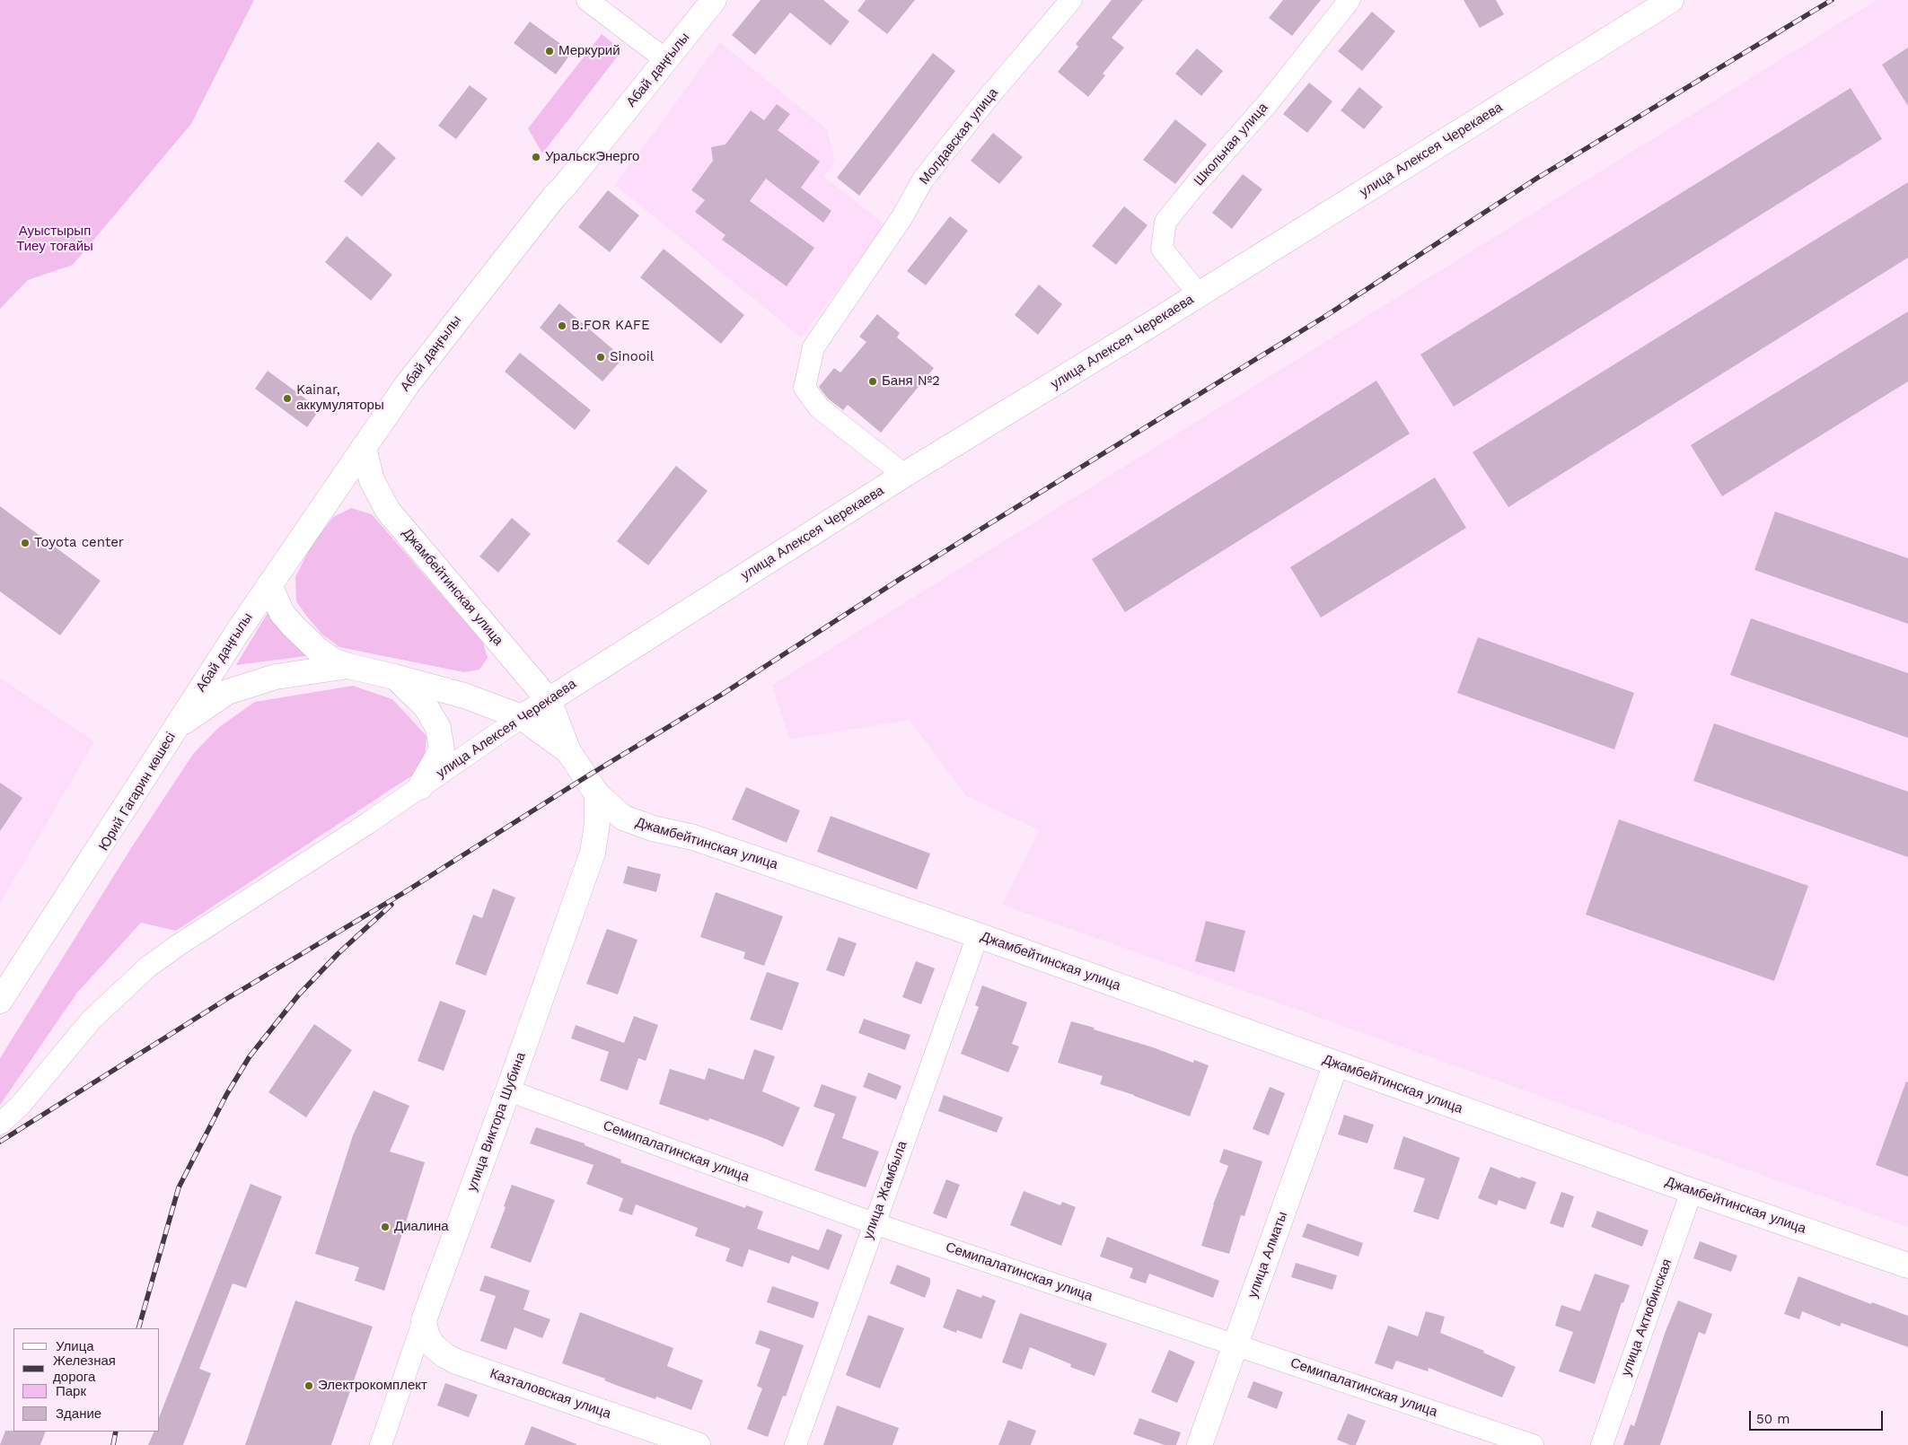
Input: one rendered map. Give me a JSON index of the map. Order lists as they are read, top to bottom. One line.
{"streets":{"street":["Абай даңғылы","Молдавская улица","Школьная улица","улица Алексея Черекаева","Джамбейтинская улица","Юрий Гагарин көшесі","улица Виктора Шубина","Семипалатинская улица","улица Жамбыла","улица Алматы","улица Актюбинская","Казталовская улица"]},"crossings":[["Абай даңғылы","Джамбейтинская улица"],["Абай даңғылы","Юрий Гагарин көшесі"],["Молдавская улица","улица Алексея Черекаева"],["Школьная улица","улица Алексея Черекаева"],["улица Алексея Черекаева","Джамбейтинская улица"],["Джамбейтинская улица","улица Виктора Шубина"],["Джамбейтинская улица","улица Жамбыла"],["Джамбейтинская улица","улица Алматы"],["Джамбейтинская улица","улица Актюбинская"],["улица Виктора Шубина","Семипалатинская улица"],["улица Виктора Шубина","Казталовская улица"],["Семипалатинская улица","улица Жамбыла"],["Семипалатинская улица","улица Алматы"]],"parks":["Ауыстырып Тиеу тоғайы"],"places":["Меркурий","УральскЭнерго","B.FOR KAFE","Sinooil","Баня №2","Kainar, аккумуляторы","Toyota center","Диалина","Электрокомплект"],"legend":["Улица","Железная дорога","Парк","Здание"],"scale_bar":"50 m"}
